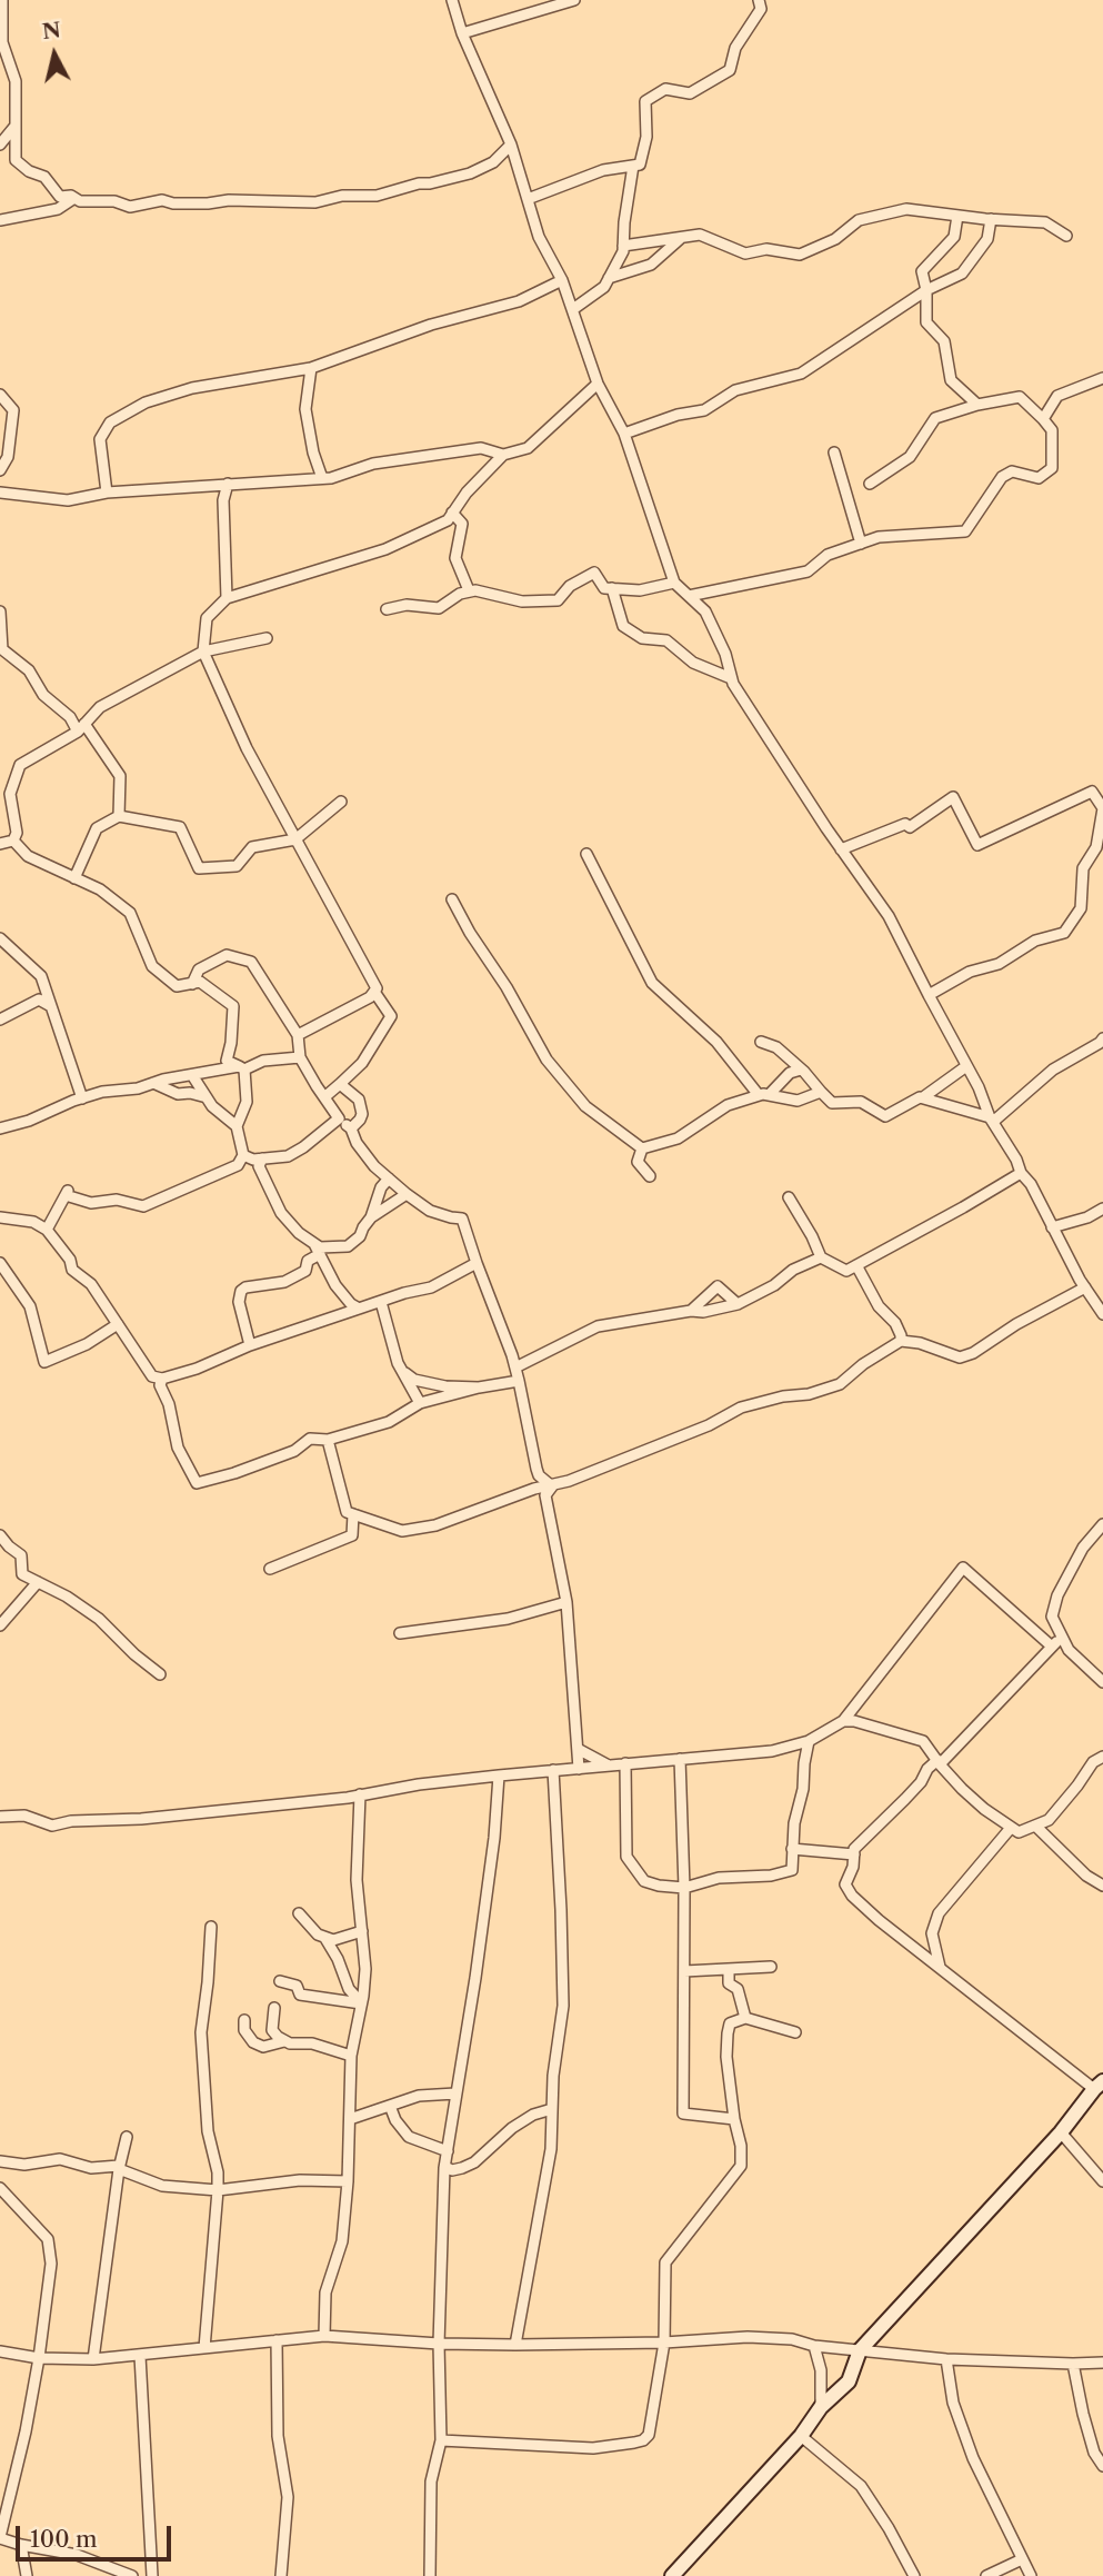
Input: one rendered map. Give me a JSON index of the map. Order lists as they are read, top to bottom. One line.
{"scale_bar":"100 m","north":"top"}
